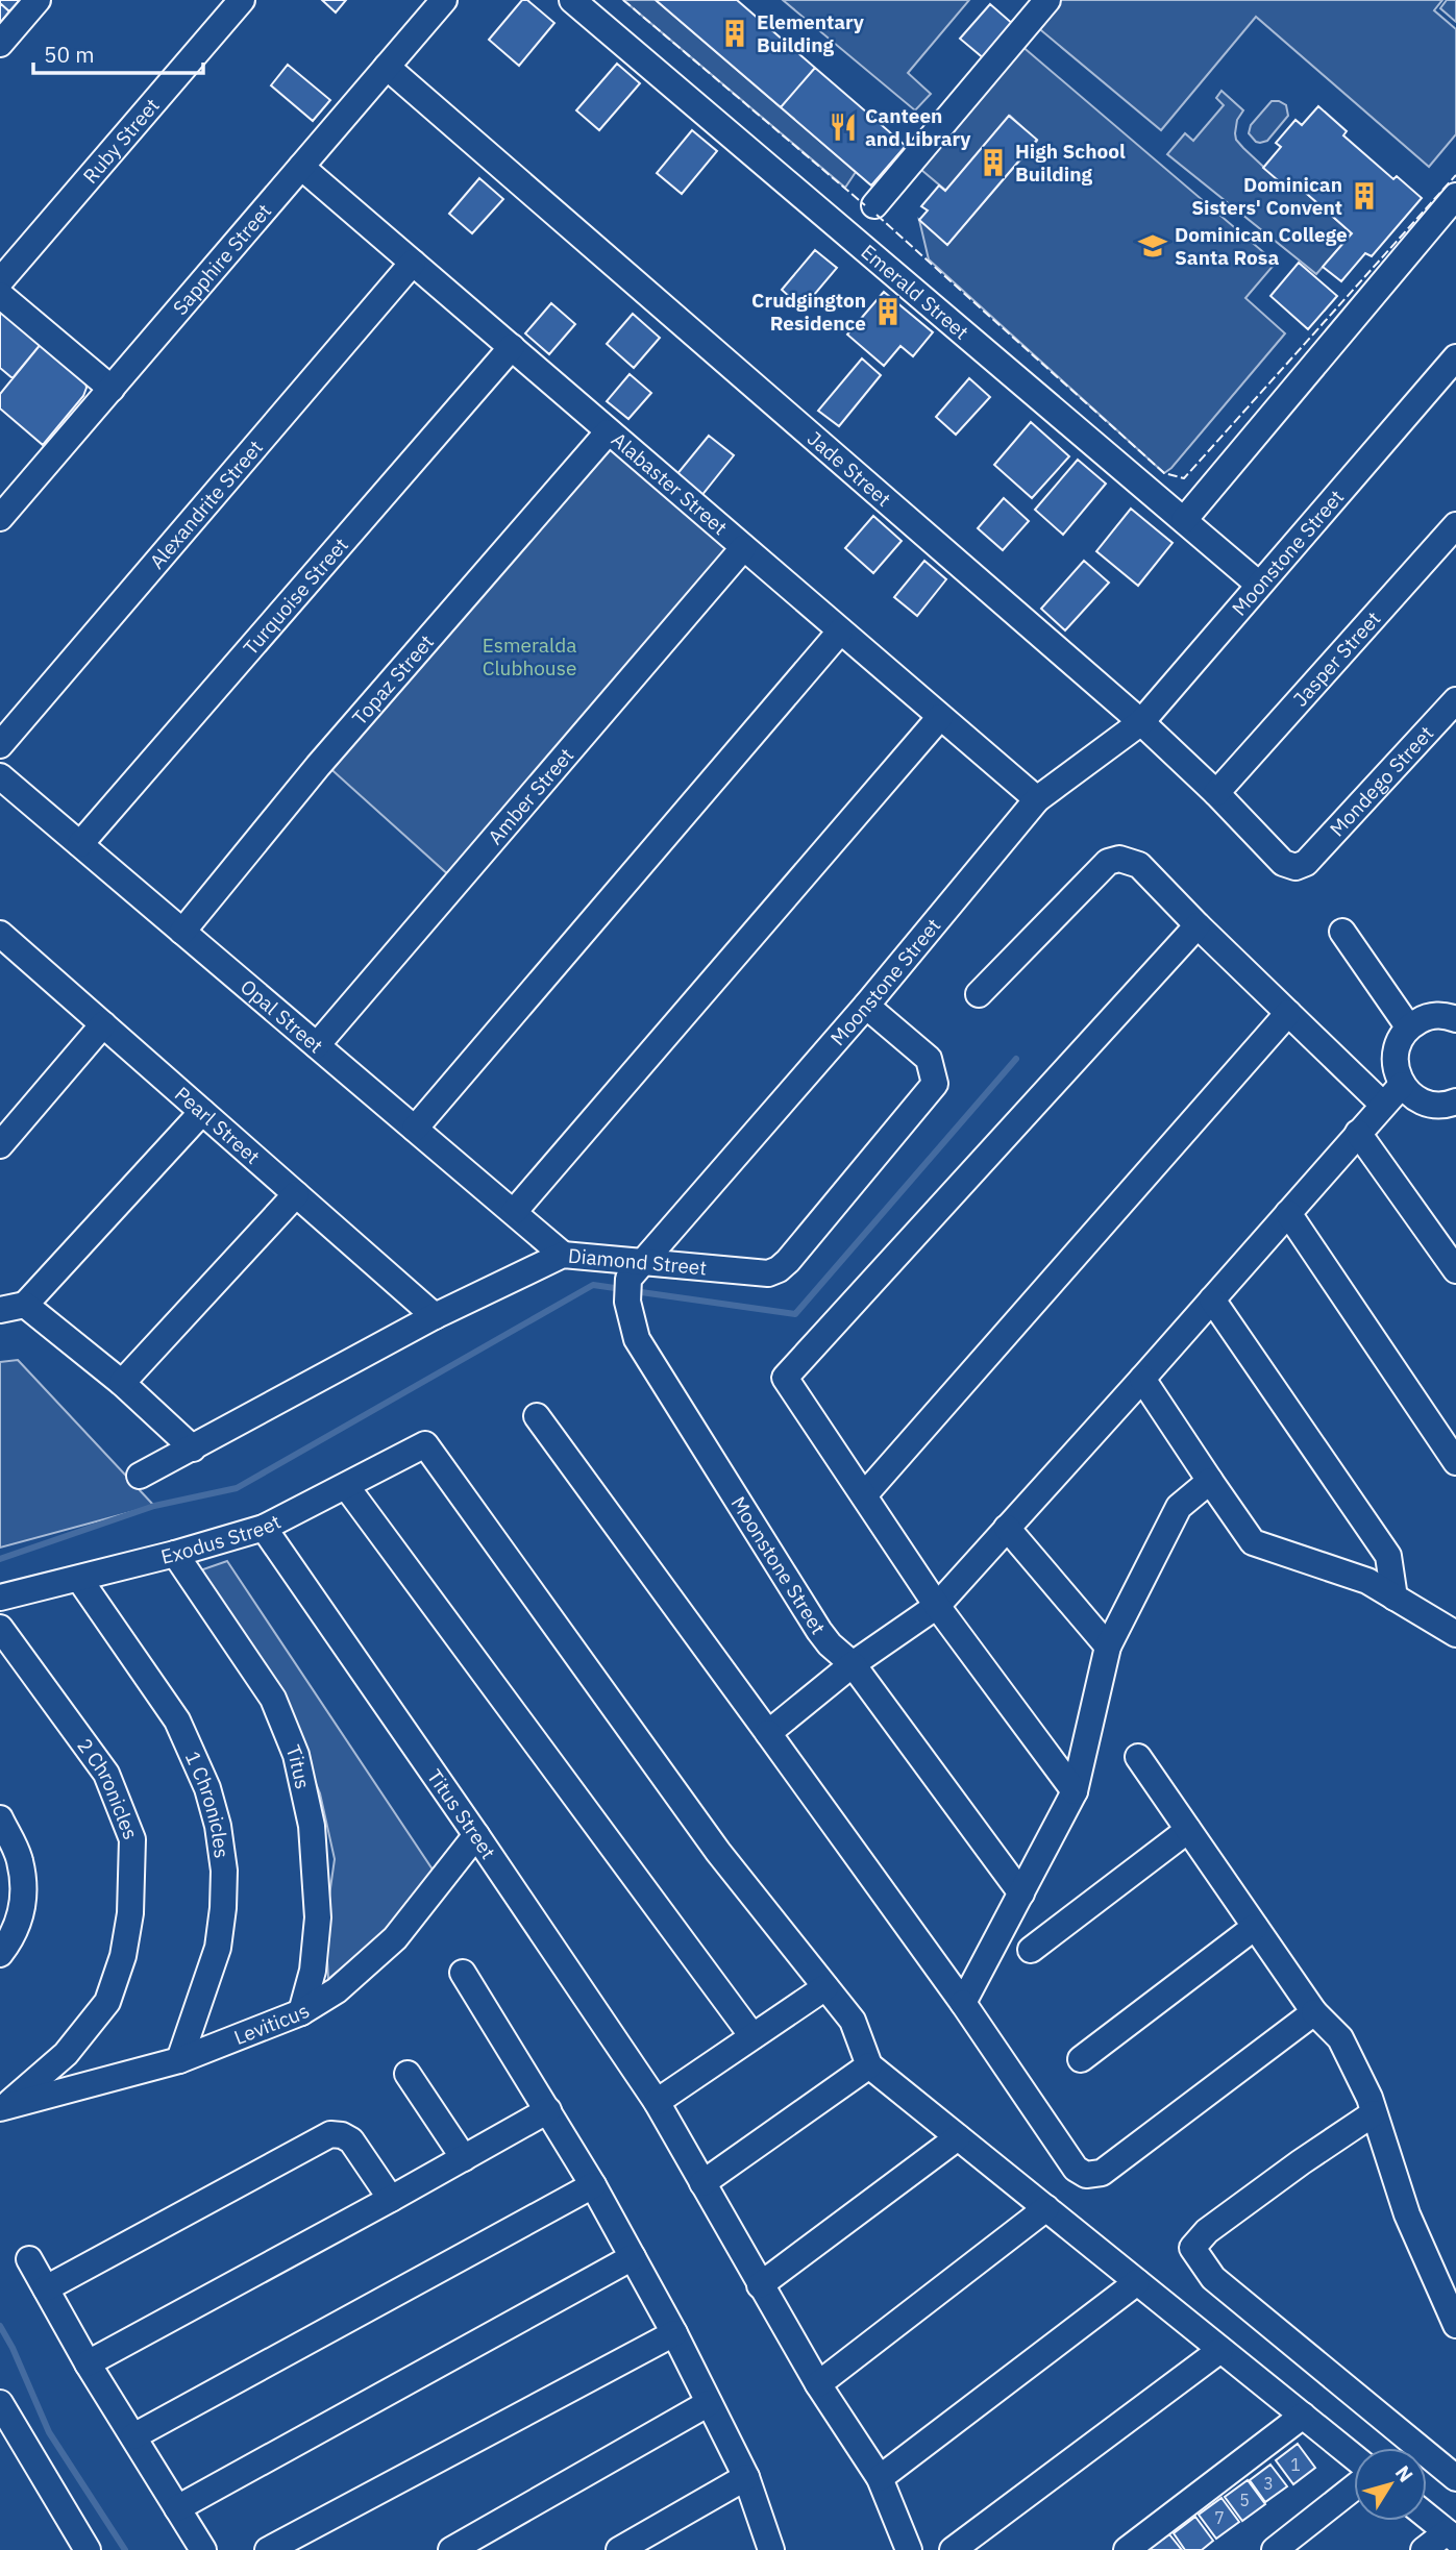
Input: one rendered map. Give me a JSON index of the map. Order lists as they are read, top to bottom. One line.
{"streets":{"street":["Ruby Street","Sapphire Street","Emerald Street","Jade Street","Alabaster Street","Alexandrite Street","Moonstone Street","Turquoise Street","Jasper Street","Topaz Street","Mondego Street","Amber Street","Opal Street","Pearl Street","Diamond Street","Exodus Street","Titus","2 Chronicles","1 Chronicles","Titus Street","Leviticus"]},"crossings":[["Sapphire Street","Jade Street"],["Sapphire Street","Alabaster Street"],["Emerald Street","Moonstone Street"],["Jade Street","Moonstone Street"],["Jade Street","Jasper Street"],["Jade Street","Mondego Street"],["Alabaster Street","Alexandrite Street"],["Alabaster Street","Moonstone Street"],["Alabaster Street","Turquoise Street"],["Alabaster Street","Topaz Street"],["Alabaster Street","Amber Street"],["Moonstone Street","Diamond Street"],["Turquoise Street","Opal Street"],["Topaz Street","Opal Street"],["Amber Street","Opal Street"],["Opal Street","Diamond Street"],["Pearl Street","Diamond Street"],["Exodus Street","Titus"],["Exodus Street","1 Chronicles"],["Exodus Street","Titus Street"],["Titus","Leviticus"],["2 Chronicles","Leviticus"],["1 Chronicles","Leviticus"],["Titus Street","Leviticus"]],"parks":["Esmeralda Clubhouse"],"places":{"building":["Elementary Building","High School Building","Dominican Sisters' Convent","Crudgington Residence"],"restaurant":["Canteen and Library"],"school or university":["Dominican College Santa Rosa"]},"house_numbers":["1","3","5","7"],"scale_bar":"50 m","north":"top right"}
